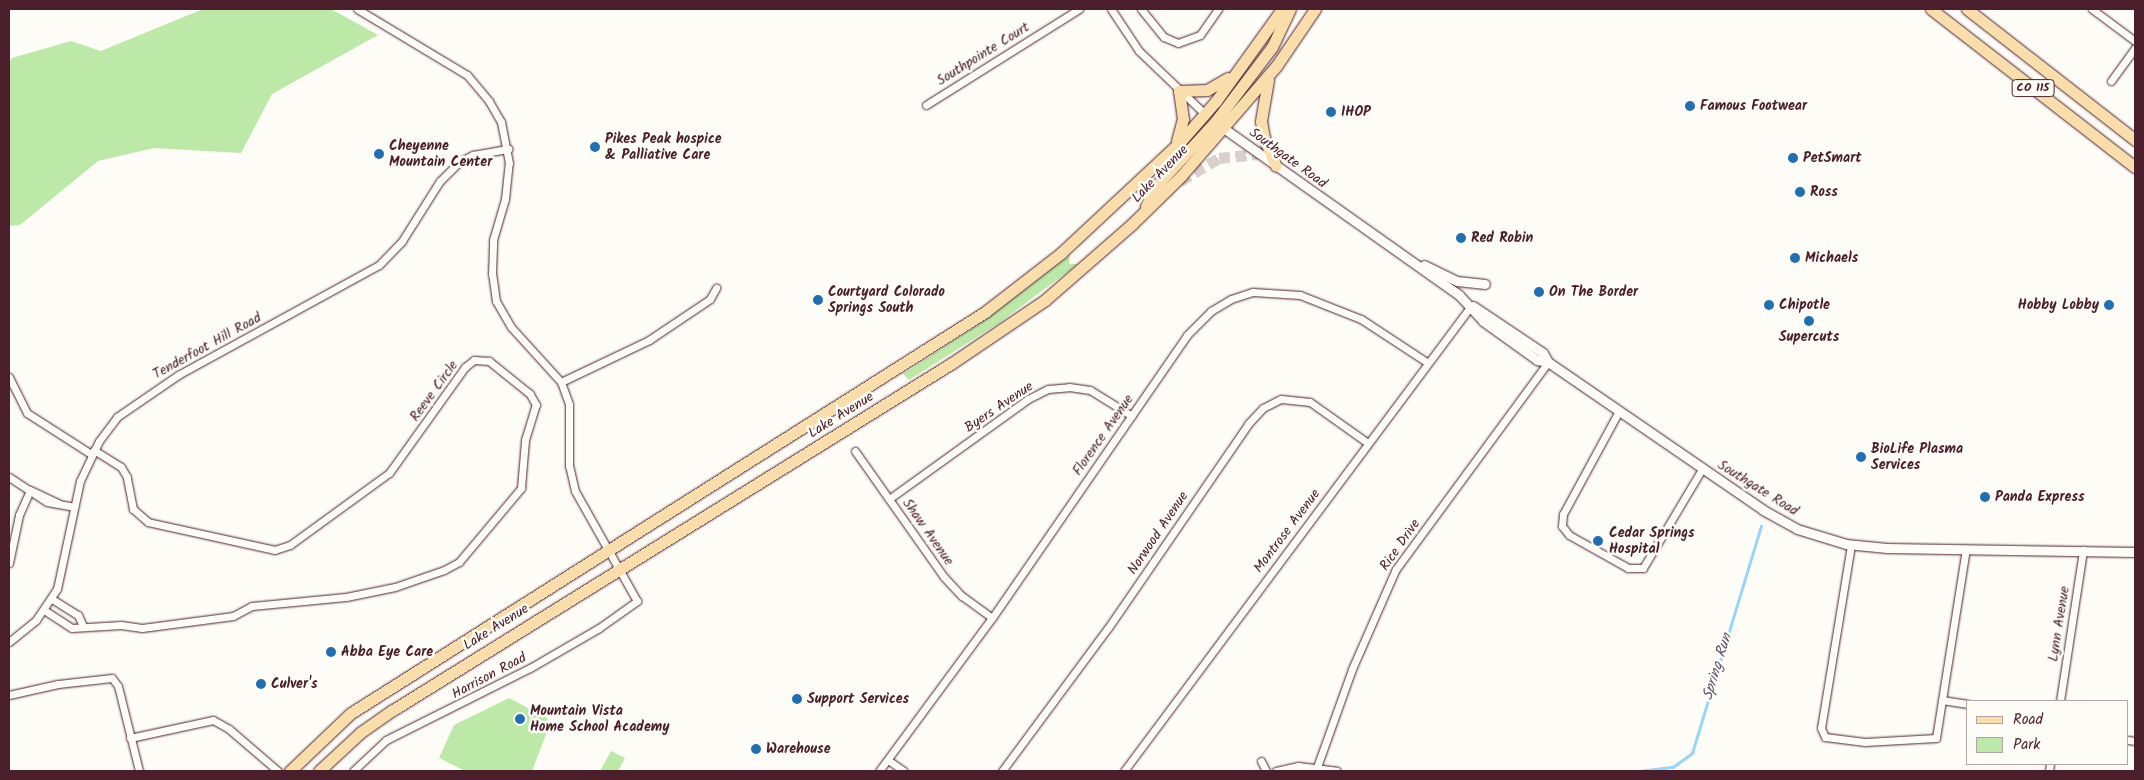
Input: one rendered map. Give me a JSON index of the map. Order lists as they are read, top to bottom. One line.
{"streets":{"main road":["CO 115","Lake Avenue"],"street":["Southpointe Court","Southgate Road","Tenderfoot Hill Road","Reeve Circle","Byers Avenue","Florence Avenue","Montrose Avenue","Shaw Avenue","Norwood Avenue","Rice Drive","Lynn Avenue","Harrison Road"]},"crossings":[["Southgate Road","Lake Avenue"],["Southgate Road","Montrose Avenue"],["Southgate Road","Rice Drive"],["Southgate Road","Lynn Avenue"],["Lake Avenue","Harrison Road"],["Tenderfoot Hill Road","Reeve Circle"],["Byers Avenue","Florence Avenue"],["Byers Avenue","Shaw Avenue"],["Florence Avenue","Montrose Avenue"],["Florence Avenue","Shaw Avenue"],["Montrose Avenue","Norwood Avenue"]],"water":["Spring Run"],"places":["Famous Footwear","IHOP","Pikes Peak hospice & Palliative Care","Cheyenne Mountain Center","PetSmart","Ross","Red Robin","Michaels","On The Border","Courtyard Colorado Springs South","Chipotle","Hobby Lobby","Supercuts","BioLife Plasma Services","Panda Express","Cedar Springs Hospital","Abba Eye Care","Culver's","Support Services","Mountain Vista Home School Academy","Warehouse"],"legend":["Road","Park"]}
